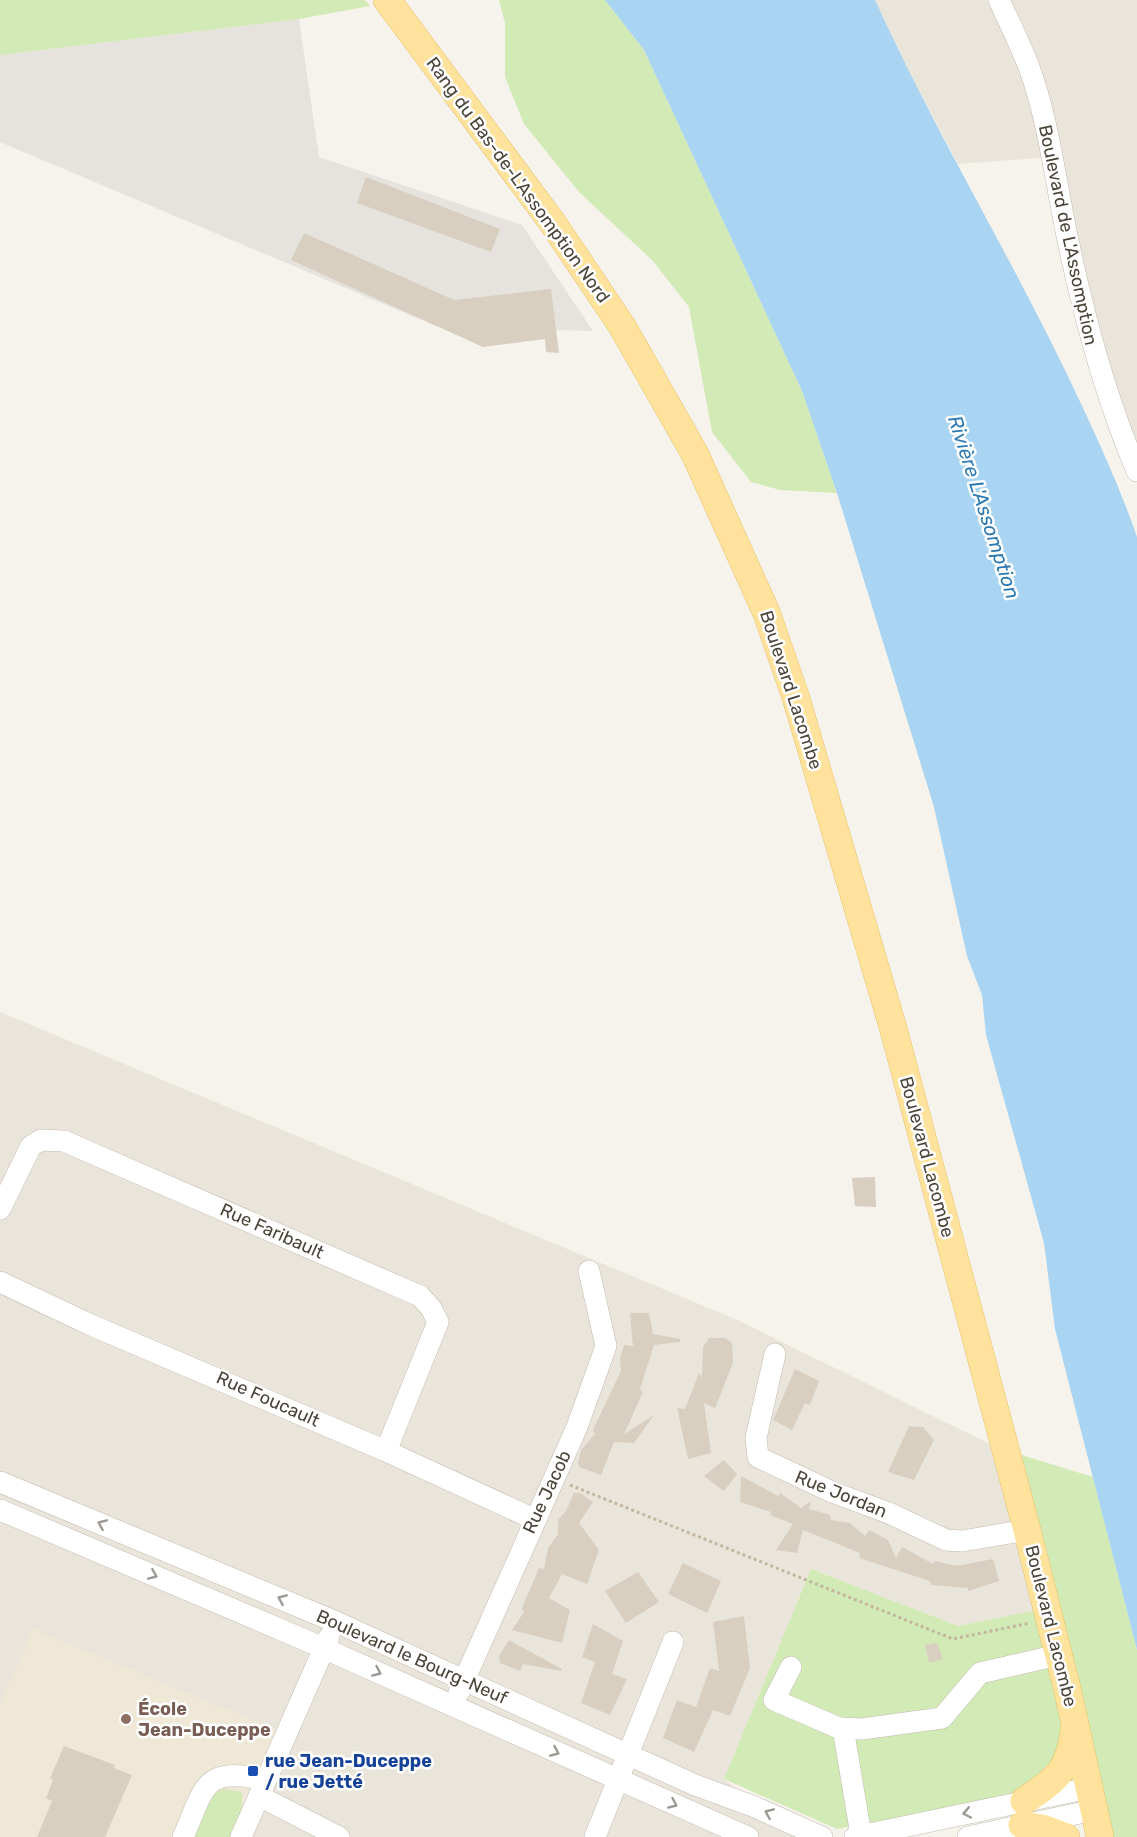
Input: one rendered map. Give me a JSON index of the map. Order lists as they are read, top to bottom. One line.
{"streets":{"main road":["Rang du Bas-de-L'Assomption Nord","Boulevard Lacombe"],"street":["Boulevard de L'Assomption","Rue Faribault","Rue Foucault","Rue Jacob","Rue Jordan","Boulevard le Bourg-Neuf"]},"crossings":[["Rang du Bas-de-L'Assomption Nord","Boulevard Lacombe"],["Boulevard Lacombe","Rue Jordan"],["Rue Faribault","Rue Foucault"],["Rue Foucault","Rue Jacob"],["Rue Jacob","Boulevard le Bourg-Neuf"]],"water":["Rivière L'Assomption"],"places":{"other":["École Jean-Duceppe"],"transit":["rue Jean-Duceppe / rue Jetté"]}}
